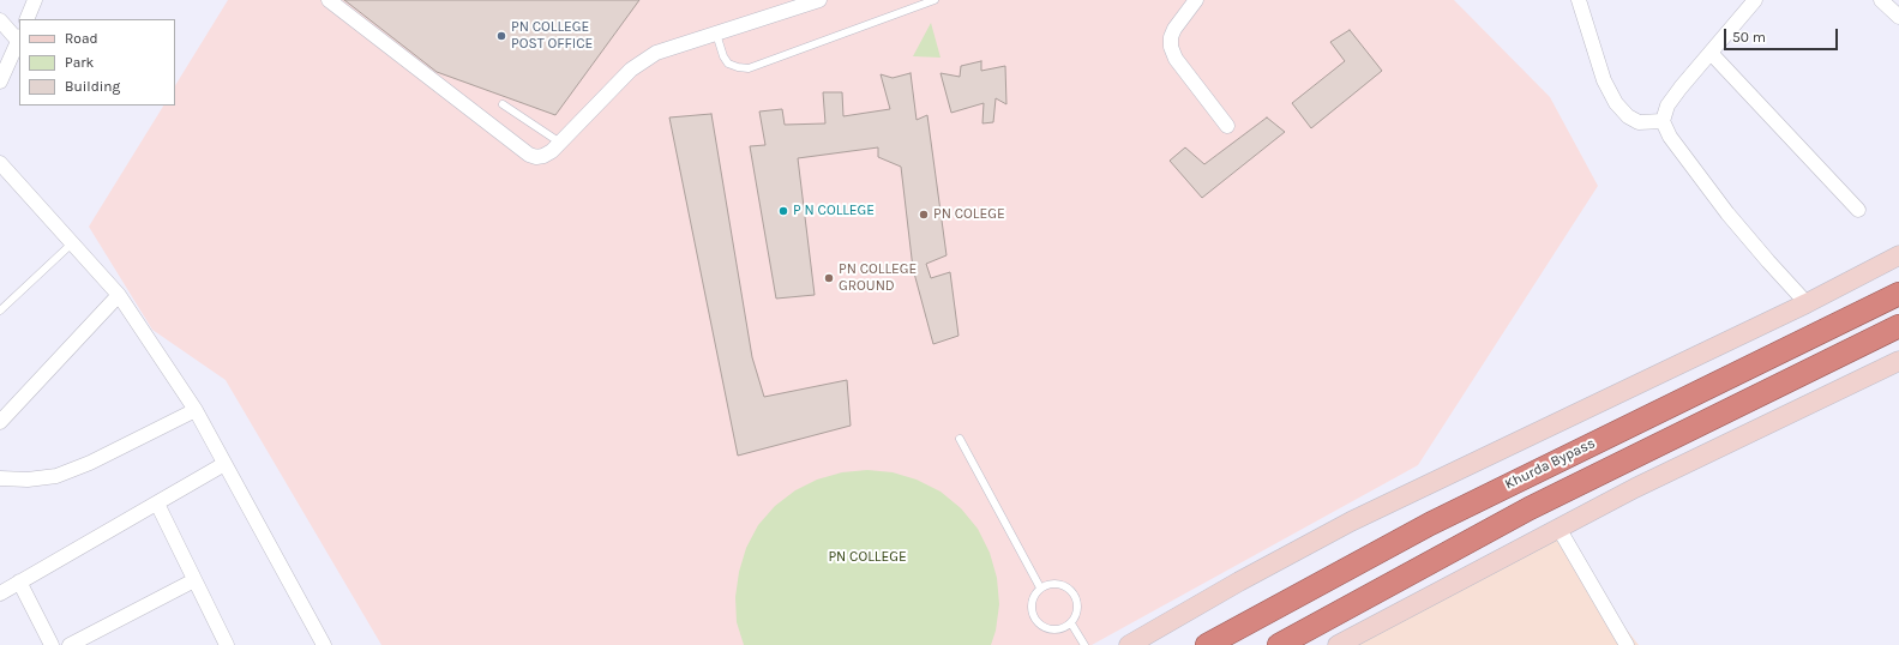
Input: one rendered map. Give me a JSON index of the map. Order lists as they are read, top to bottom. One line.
{"streets":{"highway":["Khurda Bypass"]},"parks":["PN COLLEGE"],"places":["PN COLLEGE POST OFFICE","P N COLLEGE","PN COLEGE","PN COLLEGE GROUND"],"legend":["Road","Park","Building"],"scale_bar":"50 m"}
